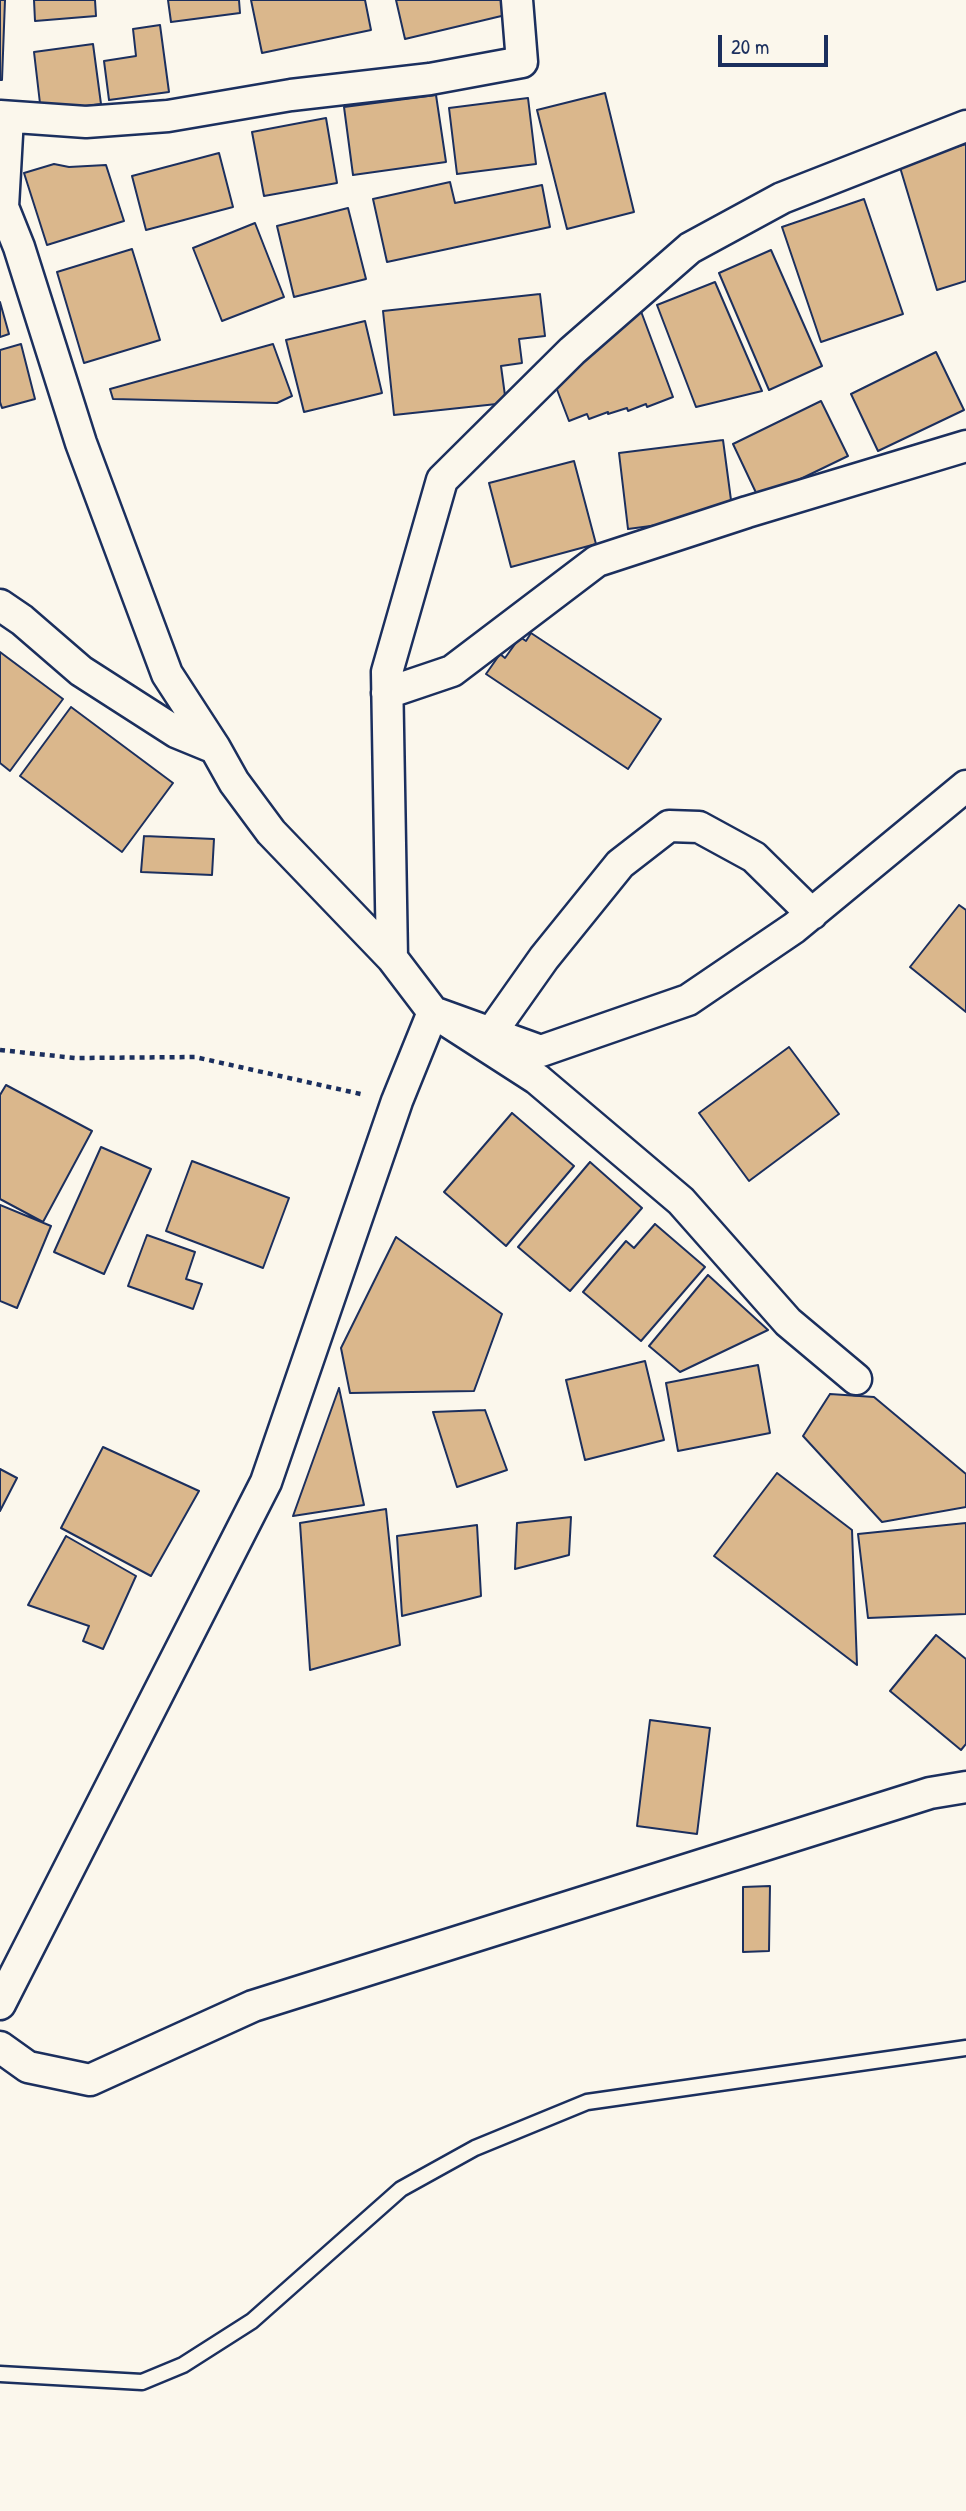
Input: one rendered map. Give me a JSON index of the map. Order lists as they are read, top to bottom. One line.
{"scale_bar":"20 m"}
